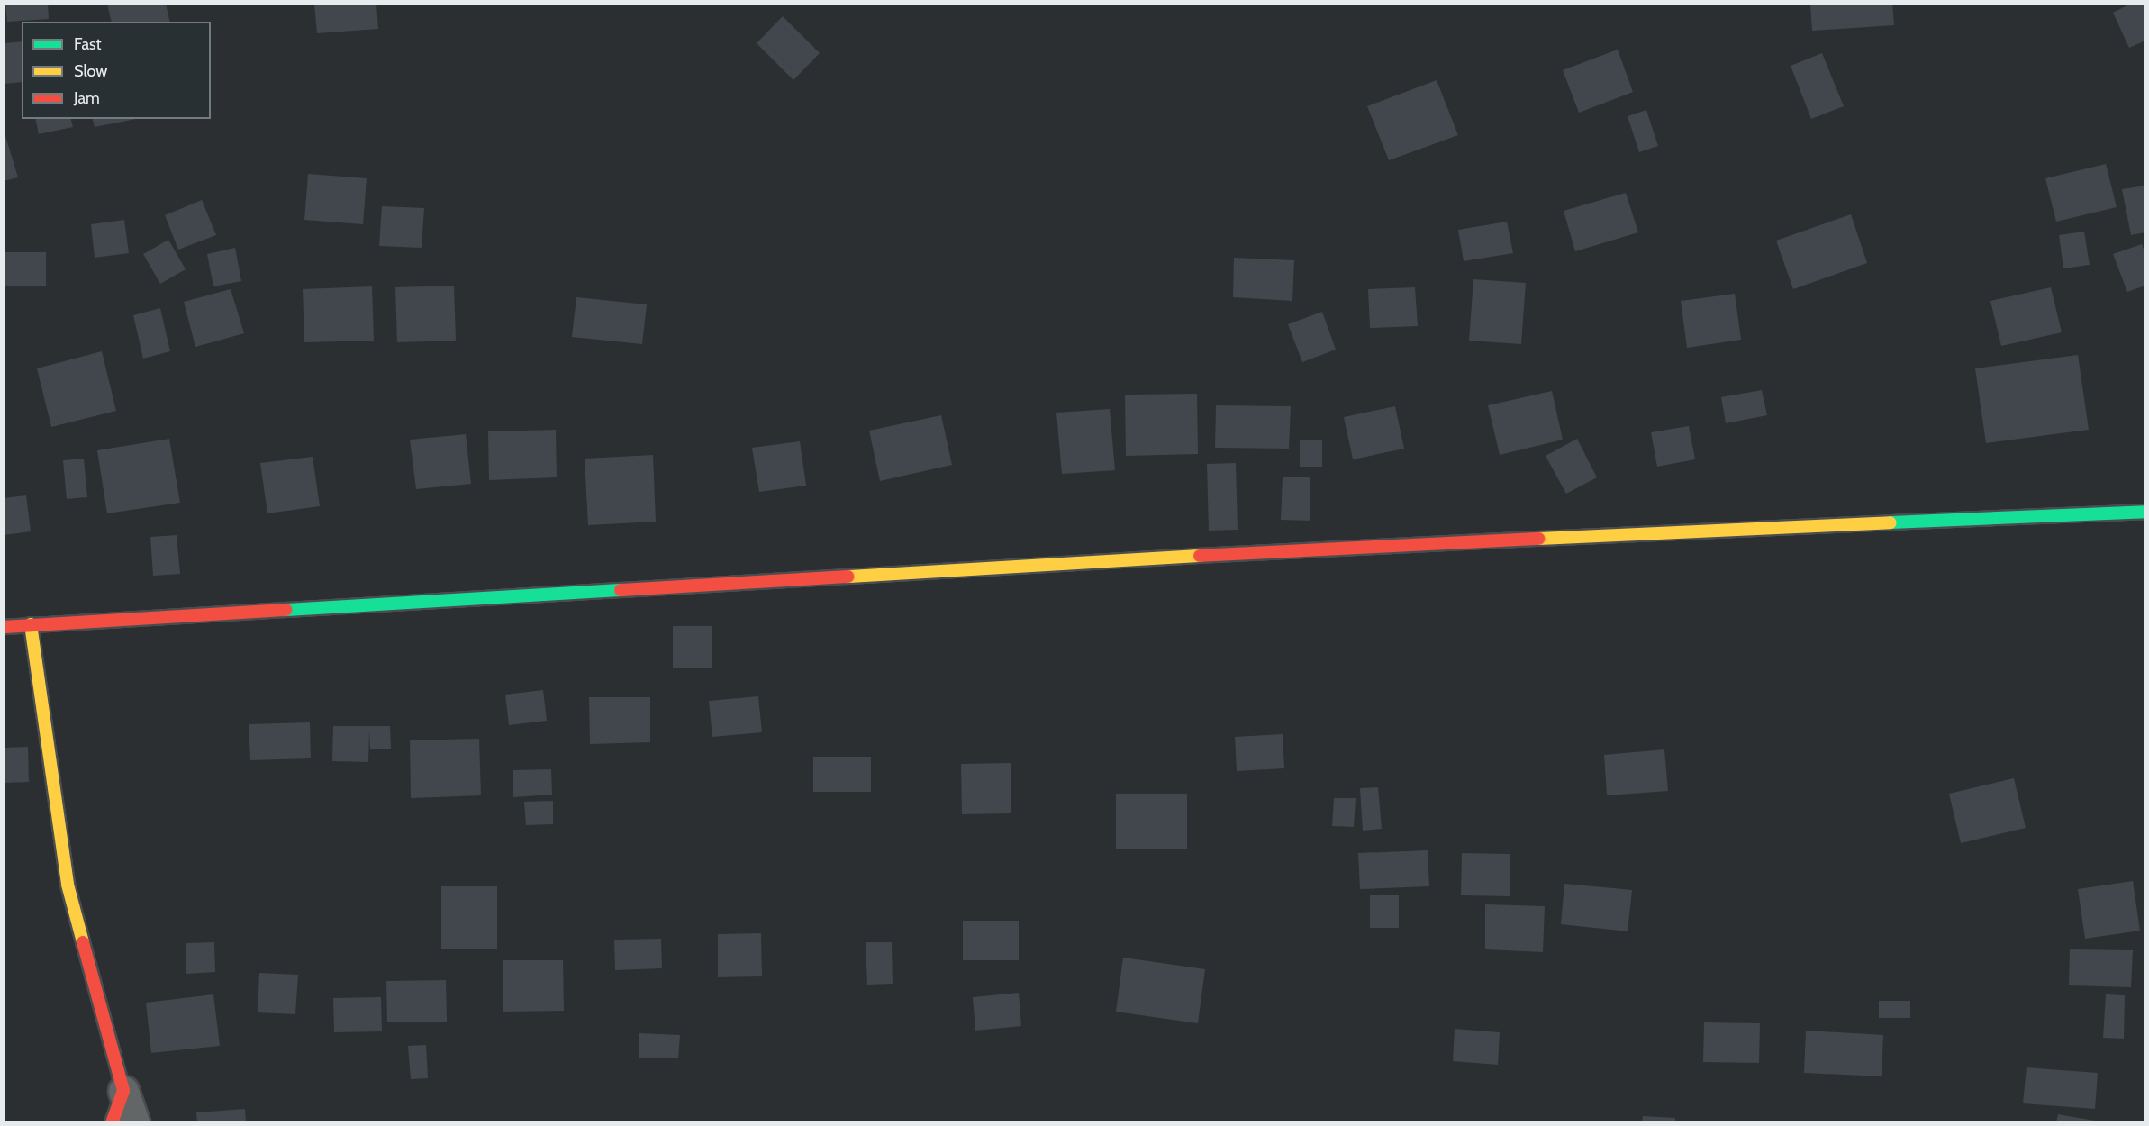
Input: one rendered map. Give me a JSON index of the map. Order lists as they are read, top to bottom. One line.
{"legend":["Fast","Slow","Jam"]}
